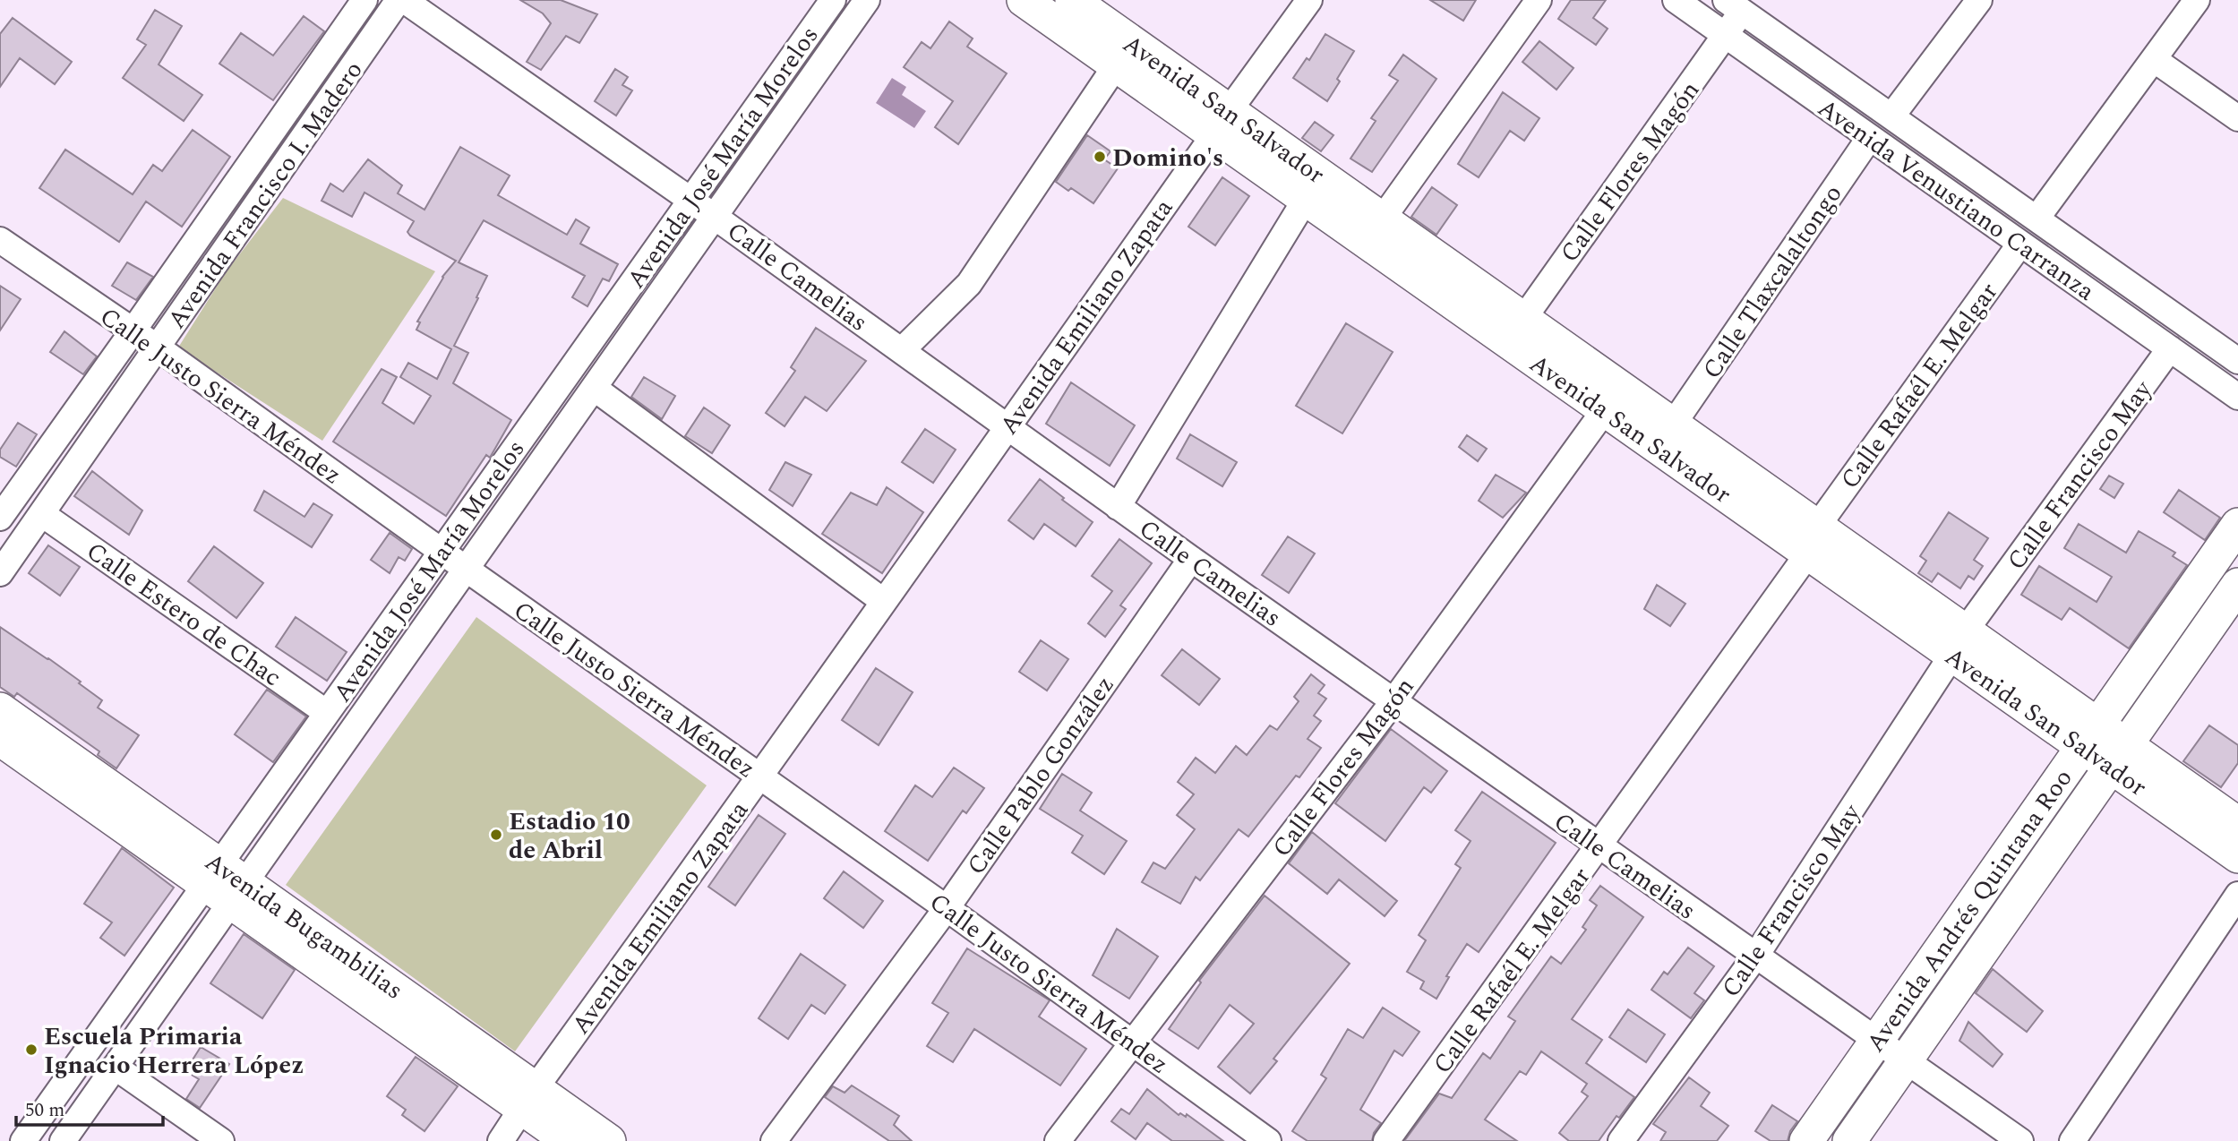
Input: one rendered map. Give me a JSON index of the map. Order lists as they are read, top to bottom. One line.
{"streets":{"main road":["Avenida San Salvador","Avenida Andrés Quintana Roo","Avenida Bugambilias"],"street":["Avenida José María Morelos","Calle Flores Magón","Avenida Francisco I. Madero","Avenida Venustiano Carranza","Calle Camelias","Calle Tlaxcalaltongo","Avenida Emiliano Zapata","Calle Rafaél E. Melgar","Calle Justo Sierra Méndez","Calle Francisco May","Calle Estero de Chac","Calle Pablo González"]},"crossings":[["Avenida San Salvador","Calle Flores Magón"],["Avenida San Salvador","Calle Tlaxcalaltongo"],["Avenida San Salvador","Avenida Emiliano Zapata"],["Avenida San Salvador","Calle Rafaél E. Melgar"],["Avenida San Salvador","Calle Francisco May"],["Avenida San Salvador","Avenida Andrés Quintana Roo"],["Avenida José María Morelos","Calle Camelias"],["Avenida José María Morelos","Calle Justo Sierra Méndez"],["Avenida José María Morelos","Calle Estero de Chac"],["Avenida José María Morelos","Avenida Bugambilias"],["Calle Flores Magón","Avenida Venustiano Carranza"],["Calle Flores Magón","Calle Camelias"],["Calle Flores Magón","Calle Justo Sierra Méndez"],["Avenida Francisco I. Madero","Calle Camelias"],["Avenida Francisco I. Madero","Calle Justo Sierra Méndez"],["Avenida Francisco I. Madero","Calle Estero de Chac"],["Avenida Venustiano Carranza","Calle Tlaxcalaltongo"],["Avenida Venustiano Carranza","Calle Rafaél E. Melgar"],["Avenida Venustiano Carranza","Calle Francisco May"],["Calle Camelias","Avenida Emiliano Zapata"],["Calle Camelias","Calle Rafaél E. Melgar"],["Calle Camelias","Calle Francisco May"],["Calle Camelias","Calle Pablo González"],["Calle Camelias","Avenida Andrés Quintana Roo"],["Avenida Emiliano Zapata","Calle Justo Sierra Méndez"],["Avenida Emiliano Zapata","Avenida Bugambilias"],["Calle Justo Sierra Méndez","Calle Pablo González"]],"places":["Domino's","Estadio 10 de Abril","Escuela Primaria Ignacio Herrera López"],"scale_bar":"50 m"}
